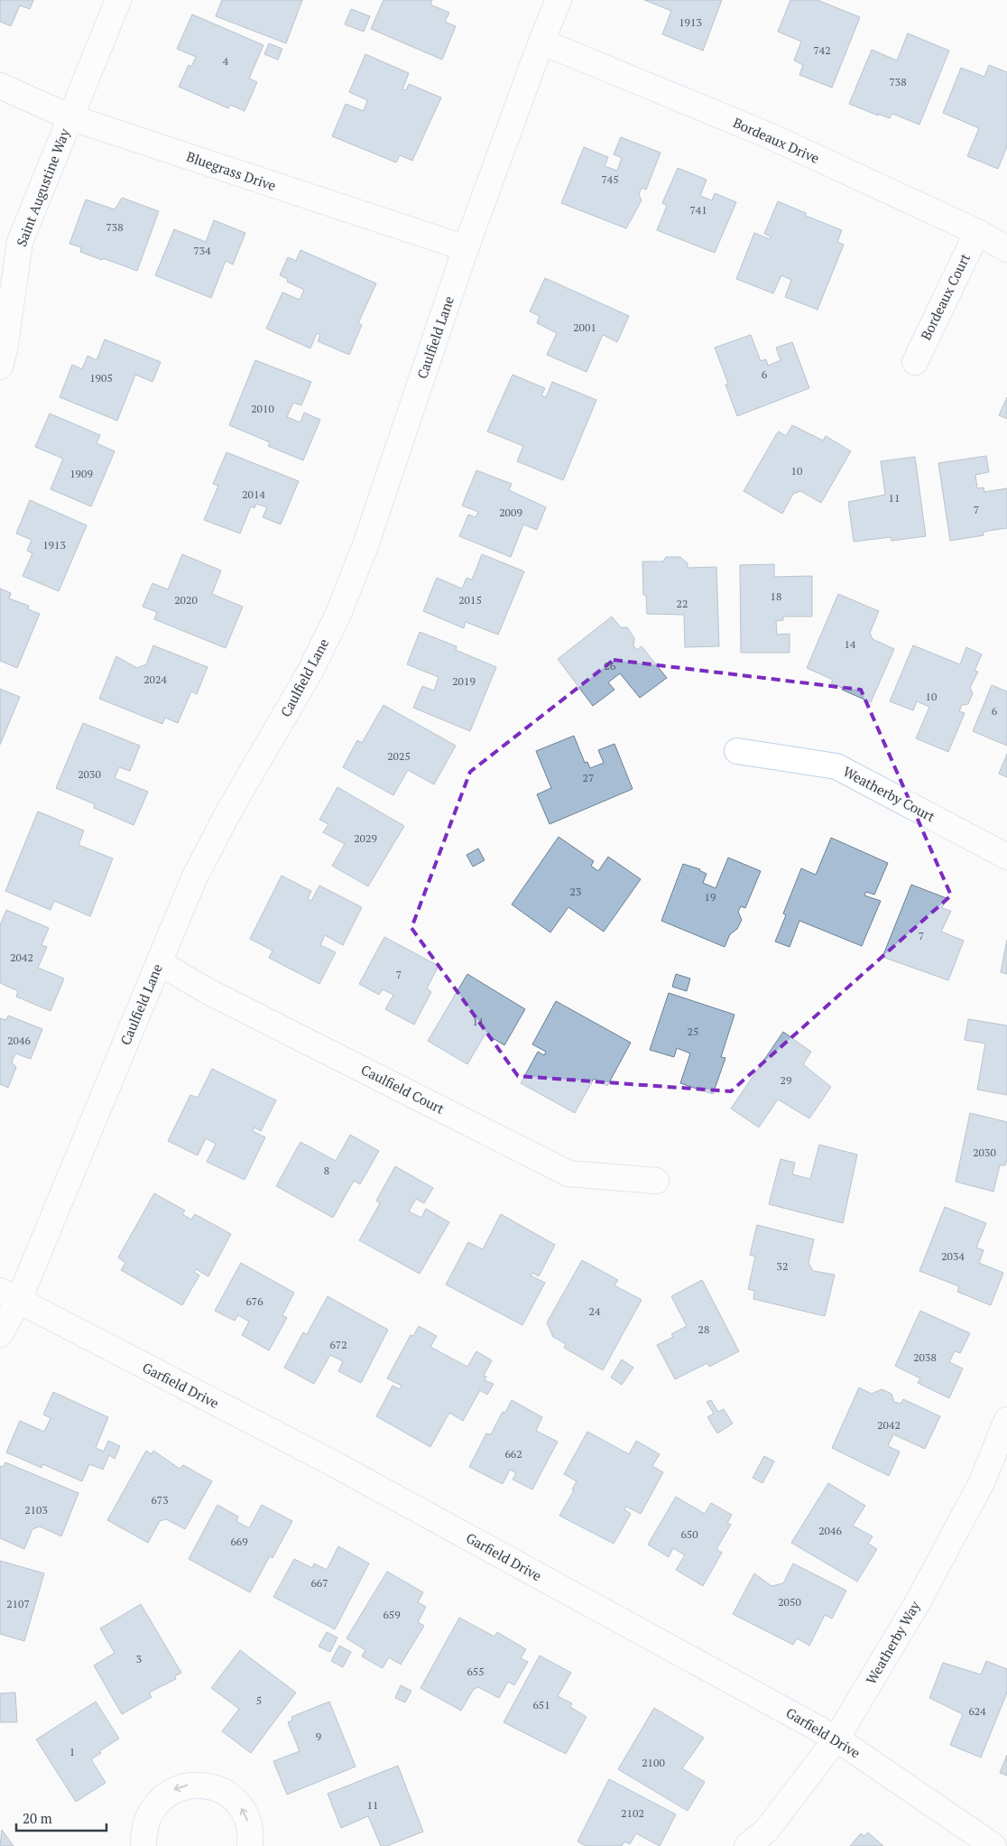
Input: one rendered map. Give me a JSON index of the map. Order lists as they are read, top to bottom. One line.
{"streets":{"street":["Bordeaux Drive","Bluegrass Drive","Saint Augustine Way","Bordeaux Court","Caulfield Lane","Weatherby Court","Caulfield Court","Garfield Drive","Weatherby Way"]},"crossings":[["Bordeaux Drive","Bordeaux Court"],["Bordeaux Drive","Caulfield Lane"],["Bluegrass Drive","Saint Augustine Way"],["Bluegrass Drive","Caulfield Lane"],["Caulfield Lane","Caulfield Court"],["Caulfield Lane","Garfield Drive"],["Garfield Drive","Weatherby Way"]],"house_numbers":["1913","742","4","738","745","741","738","734","2001","6","1905","2010","10","1909","2014","11","7","2009","1913","18","2020","2015","22","14","26","2024","2019","10","6","2025","2030","27","2029","23","19","7","2042","7","11","25","2046","29","2030","8","2034","32","676","24","28","672","2038","2042","662","673","2103","2046","650","669","667","2050","2107","659","3","655","5","651","624","9","1","2100","11","2102"],"scale_bar":"20 m"}
